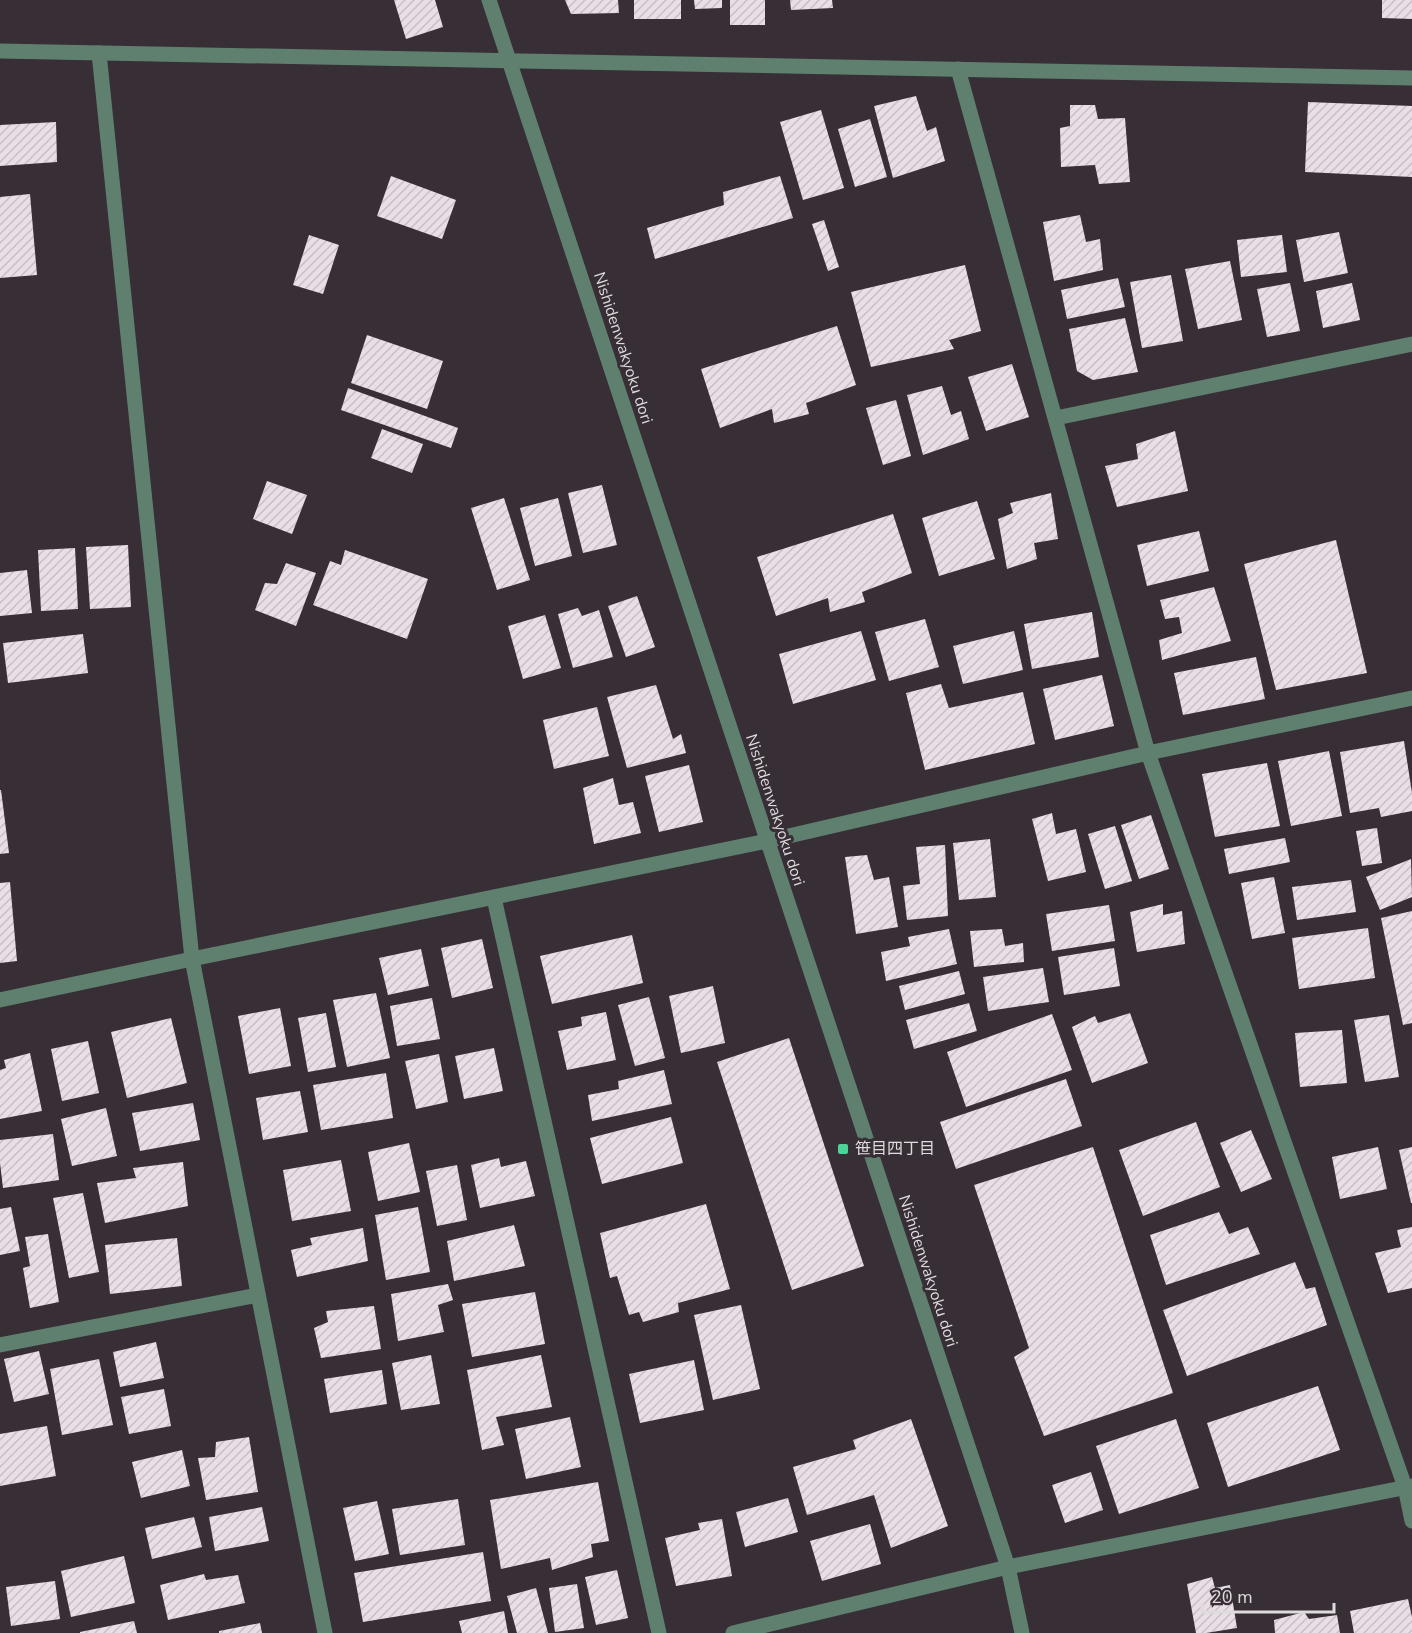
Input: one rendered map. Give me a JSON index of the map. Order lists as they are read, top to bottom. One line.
{"streets":{"street":["Nishidenwakyoku dori"]},"places":{"transit":["笹目四丁目"]},"scale_bar":"20 m"}
